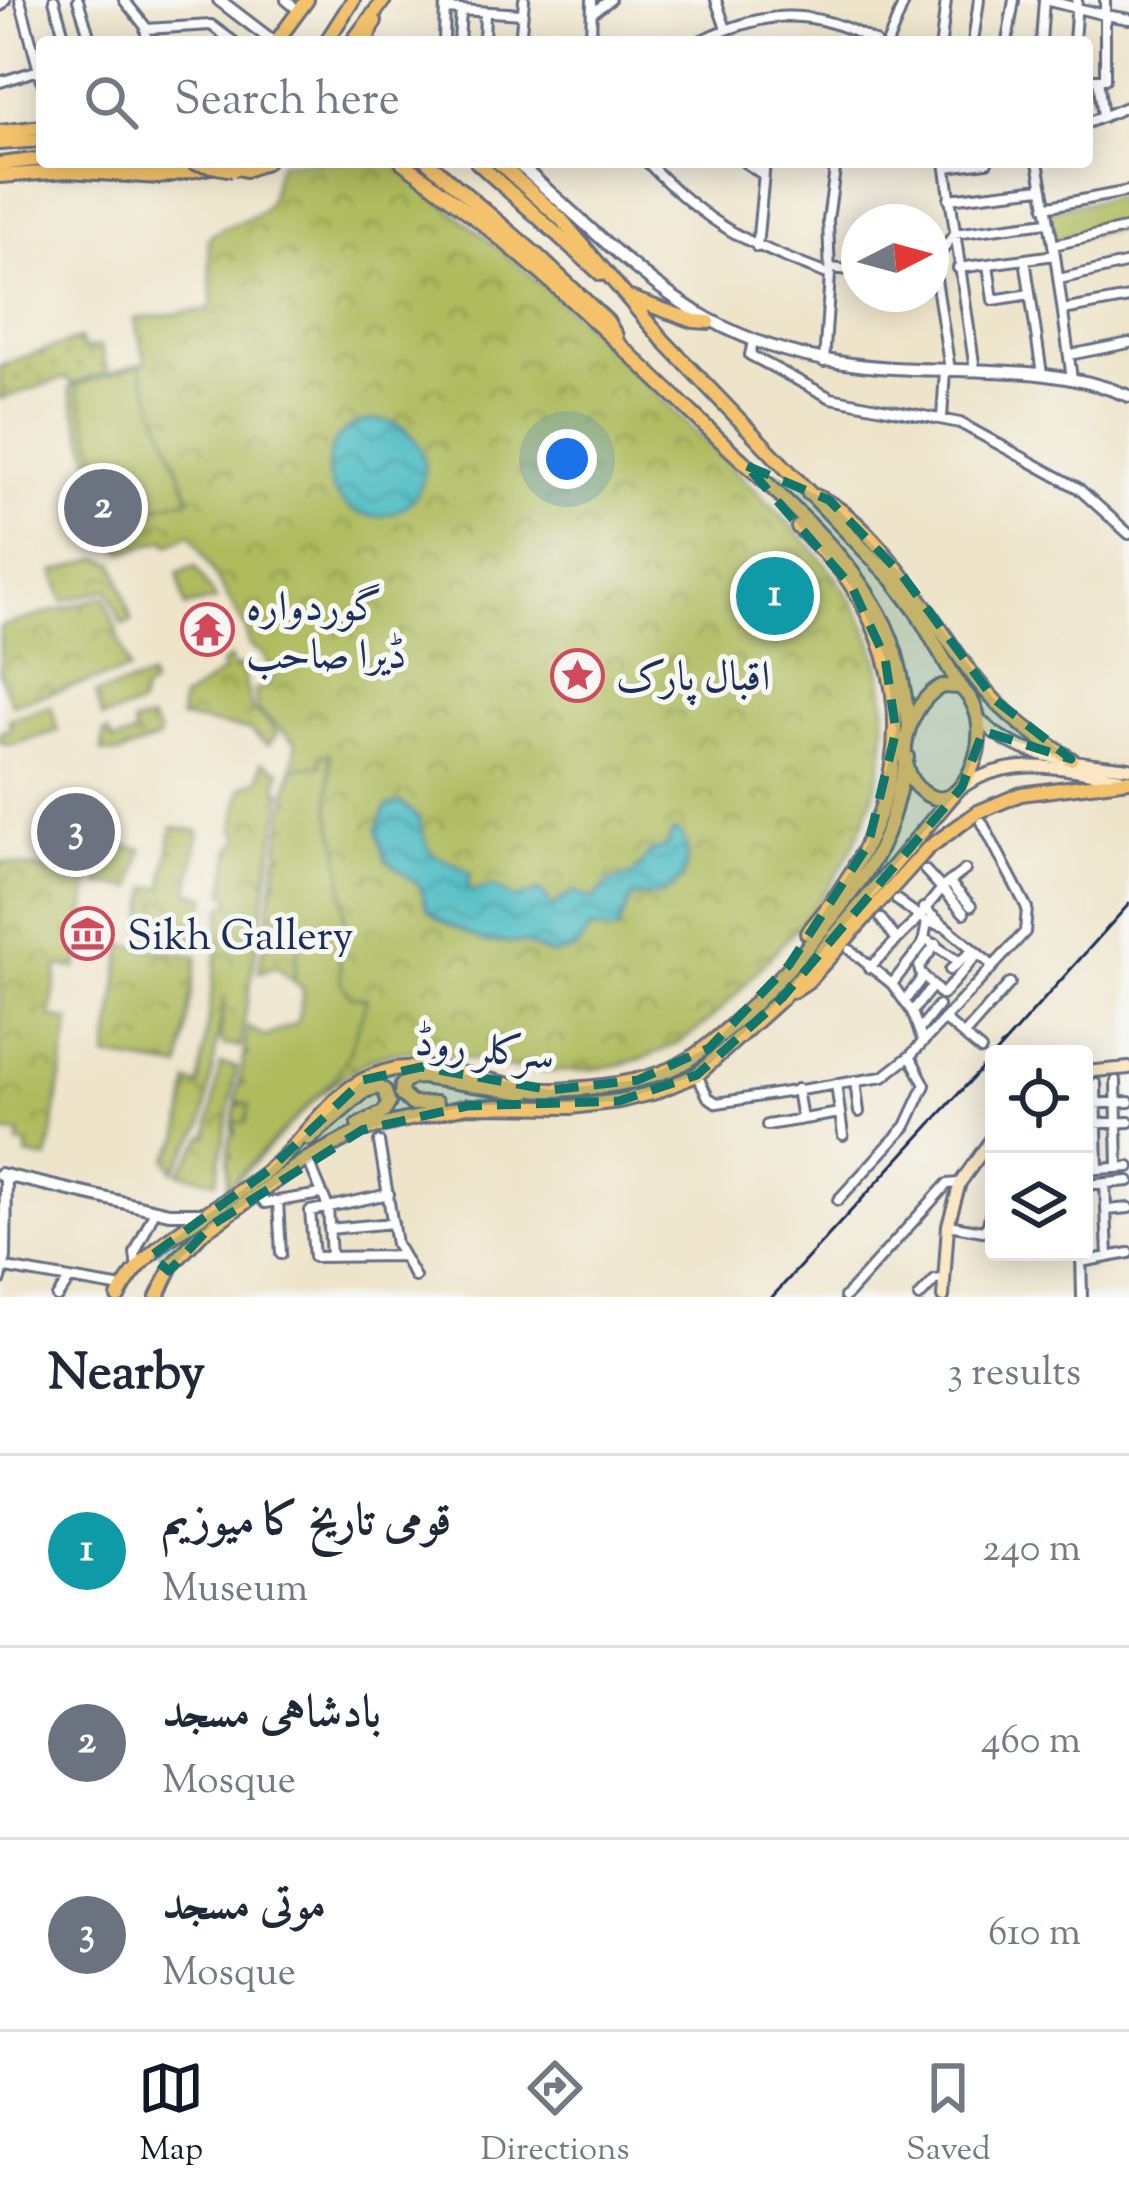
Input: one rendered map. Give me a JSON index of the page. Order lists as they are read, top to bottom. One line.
{"streets":{"main road":["سرکلر روڈ"]},"places":{"temple":["گوردوارہ ڈیرا صاحب"],"place":["اقبال پارک"],"museum":["Sikh Gallery"]},"north":"right","page":{"search":"Search here","pins":["2","1","3"],"heading":["Nearby","3 results"],"list":[{"mark":"1","name":"قومی تاریخ کا میوزیم","note":"Museum","value":"240 m"},{"mark":"2","name":"بادشاہی مسجد","note":"Mosque","value":"460 m"},{"mark":"3","name":"موتی مسجد","note":"Mosque","value":"610 m"}],"nav":["Map","Directions","Saved"]}}
